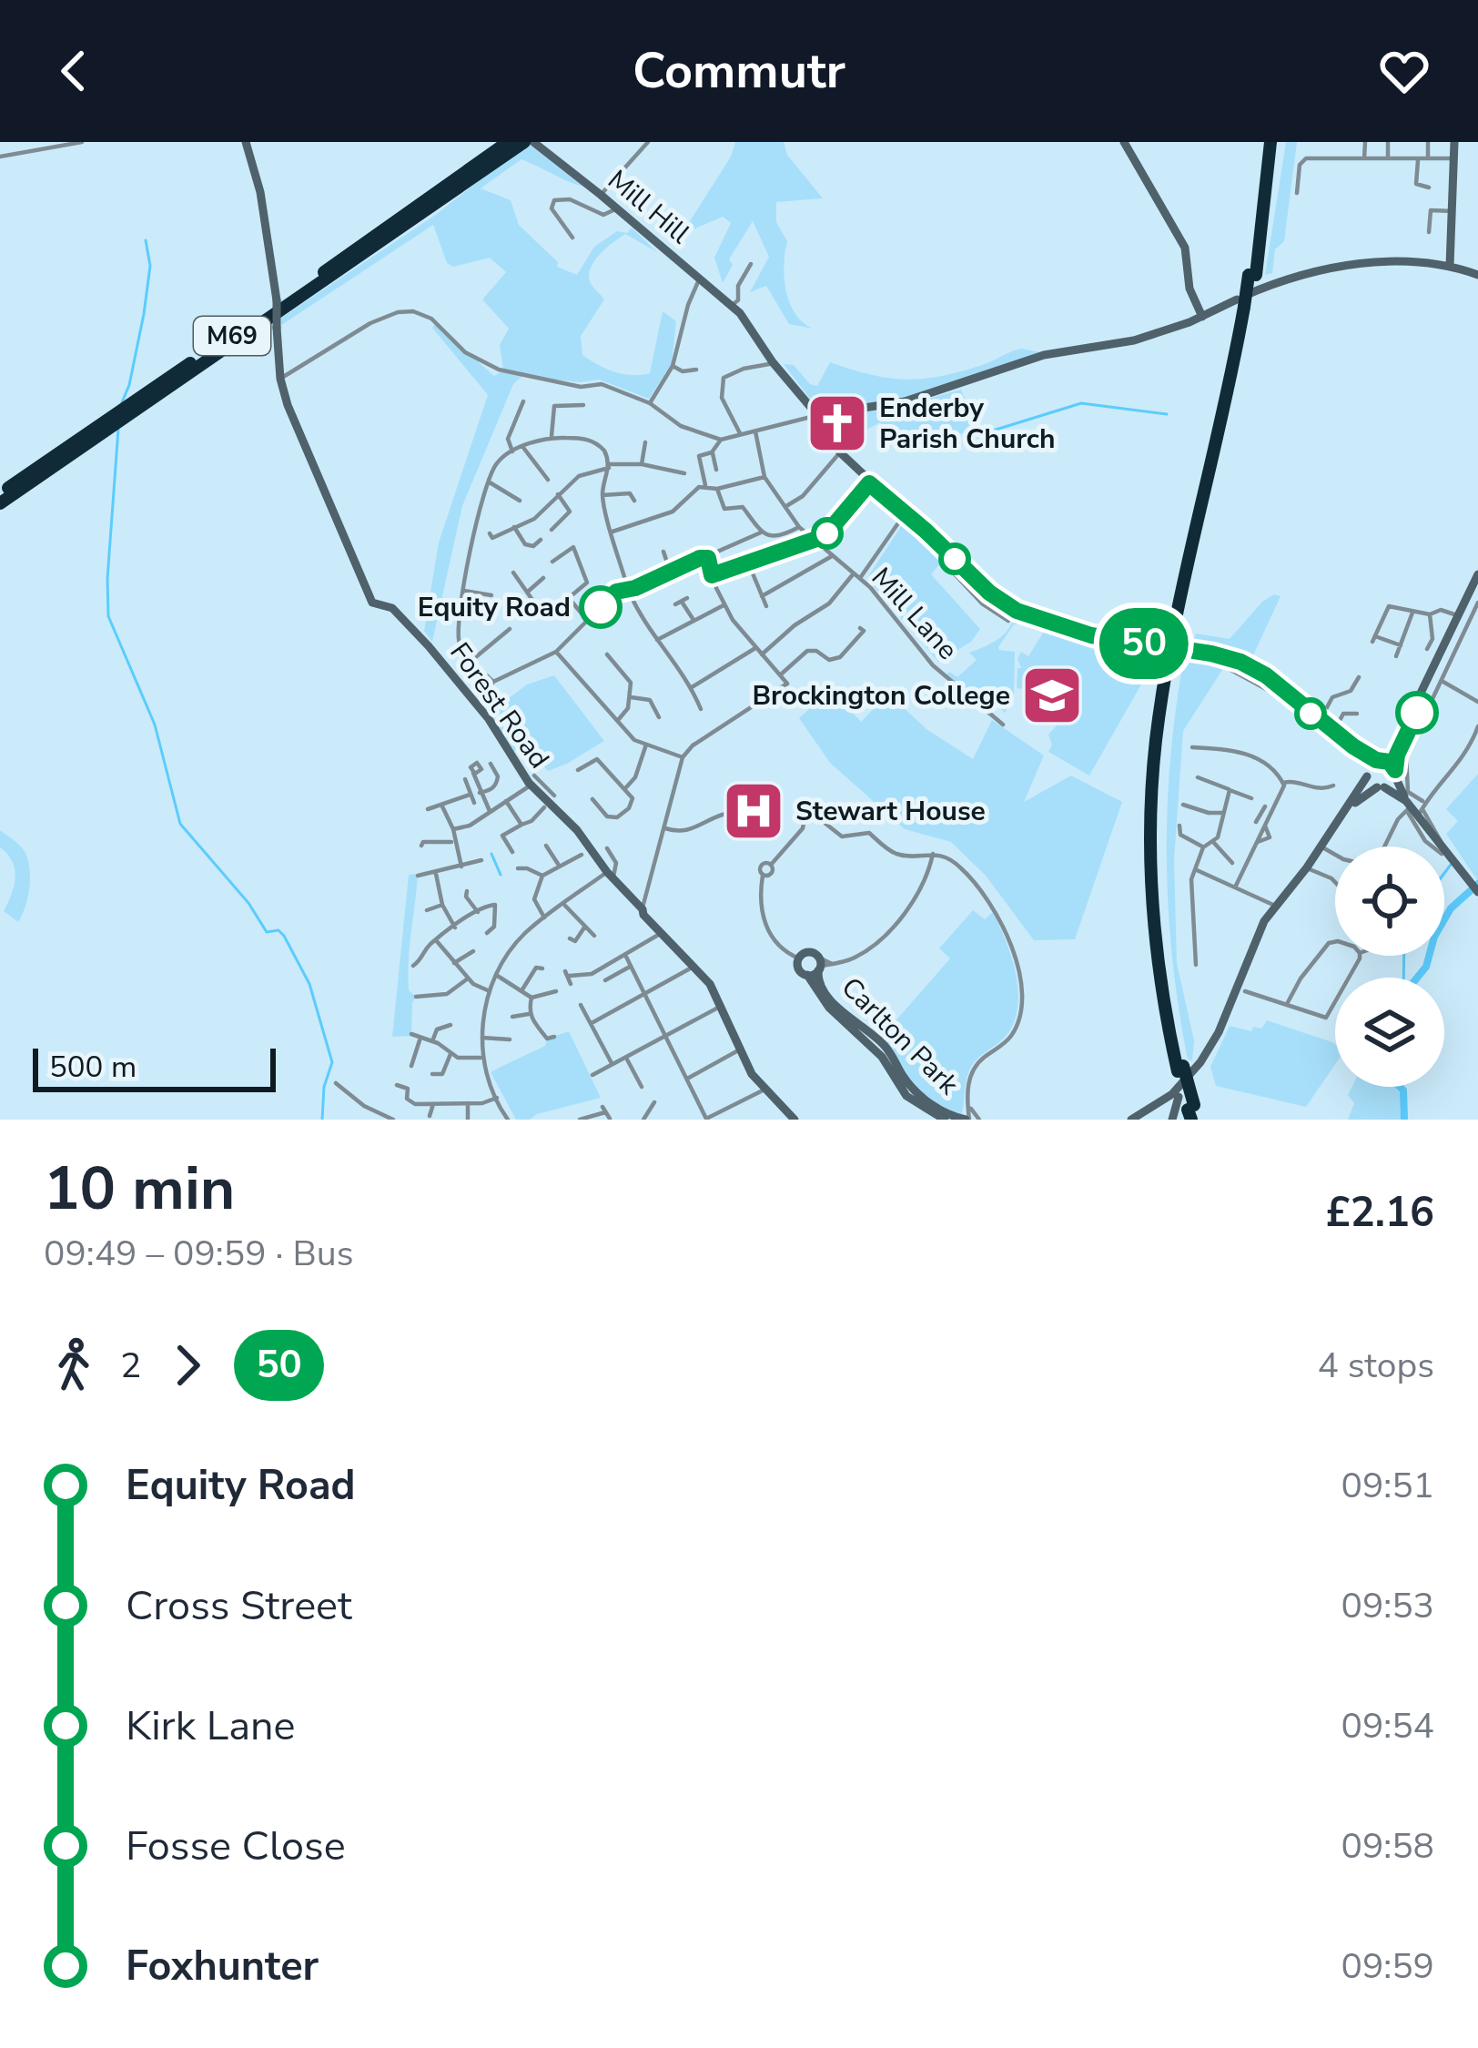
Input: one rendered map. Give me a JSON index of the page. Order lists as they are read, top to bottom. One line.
{"streets":{"highway":["M69"],"street":["Mill Hill","Mill Lane","Forest Road","Carlton Park"]},"crossings":[["Mill Hill","M69"]],"places":{"church":["Enderby Parish Church"],"other":["Equity Road"],"school or university":["Brockington College"],"hospital":["Stewart House"]},"lines":["bus line 50"],"scale_bar":"500 m","page":{"header":"Commutr","on_map":"50","scale":"500 m","heading":["10 min","09:49 – 09:59 · Bus","£2.16"],"legs":["2","50","4 stops"],"list":[{"name":"Equity Road","value":"09:51"},{"name":"Cross Street","value":"09:53"},{"name":"Kirk Lane","value":"09:54"},{"name":"Fosse Close","value":"09:58"},{"name":"Foxhunter","value":"09:59"}]}}
